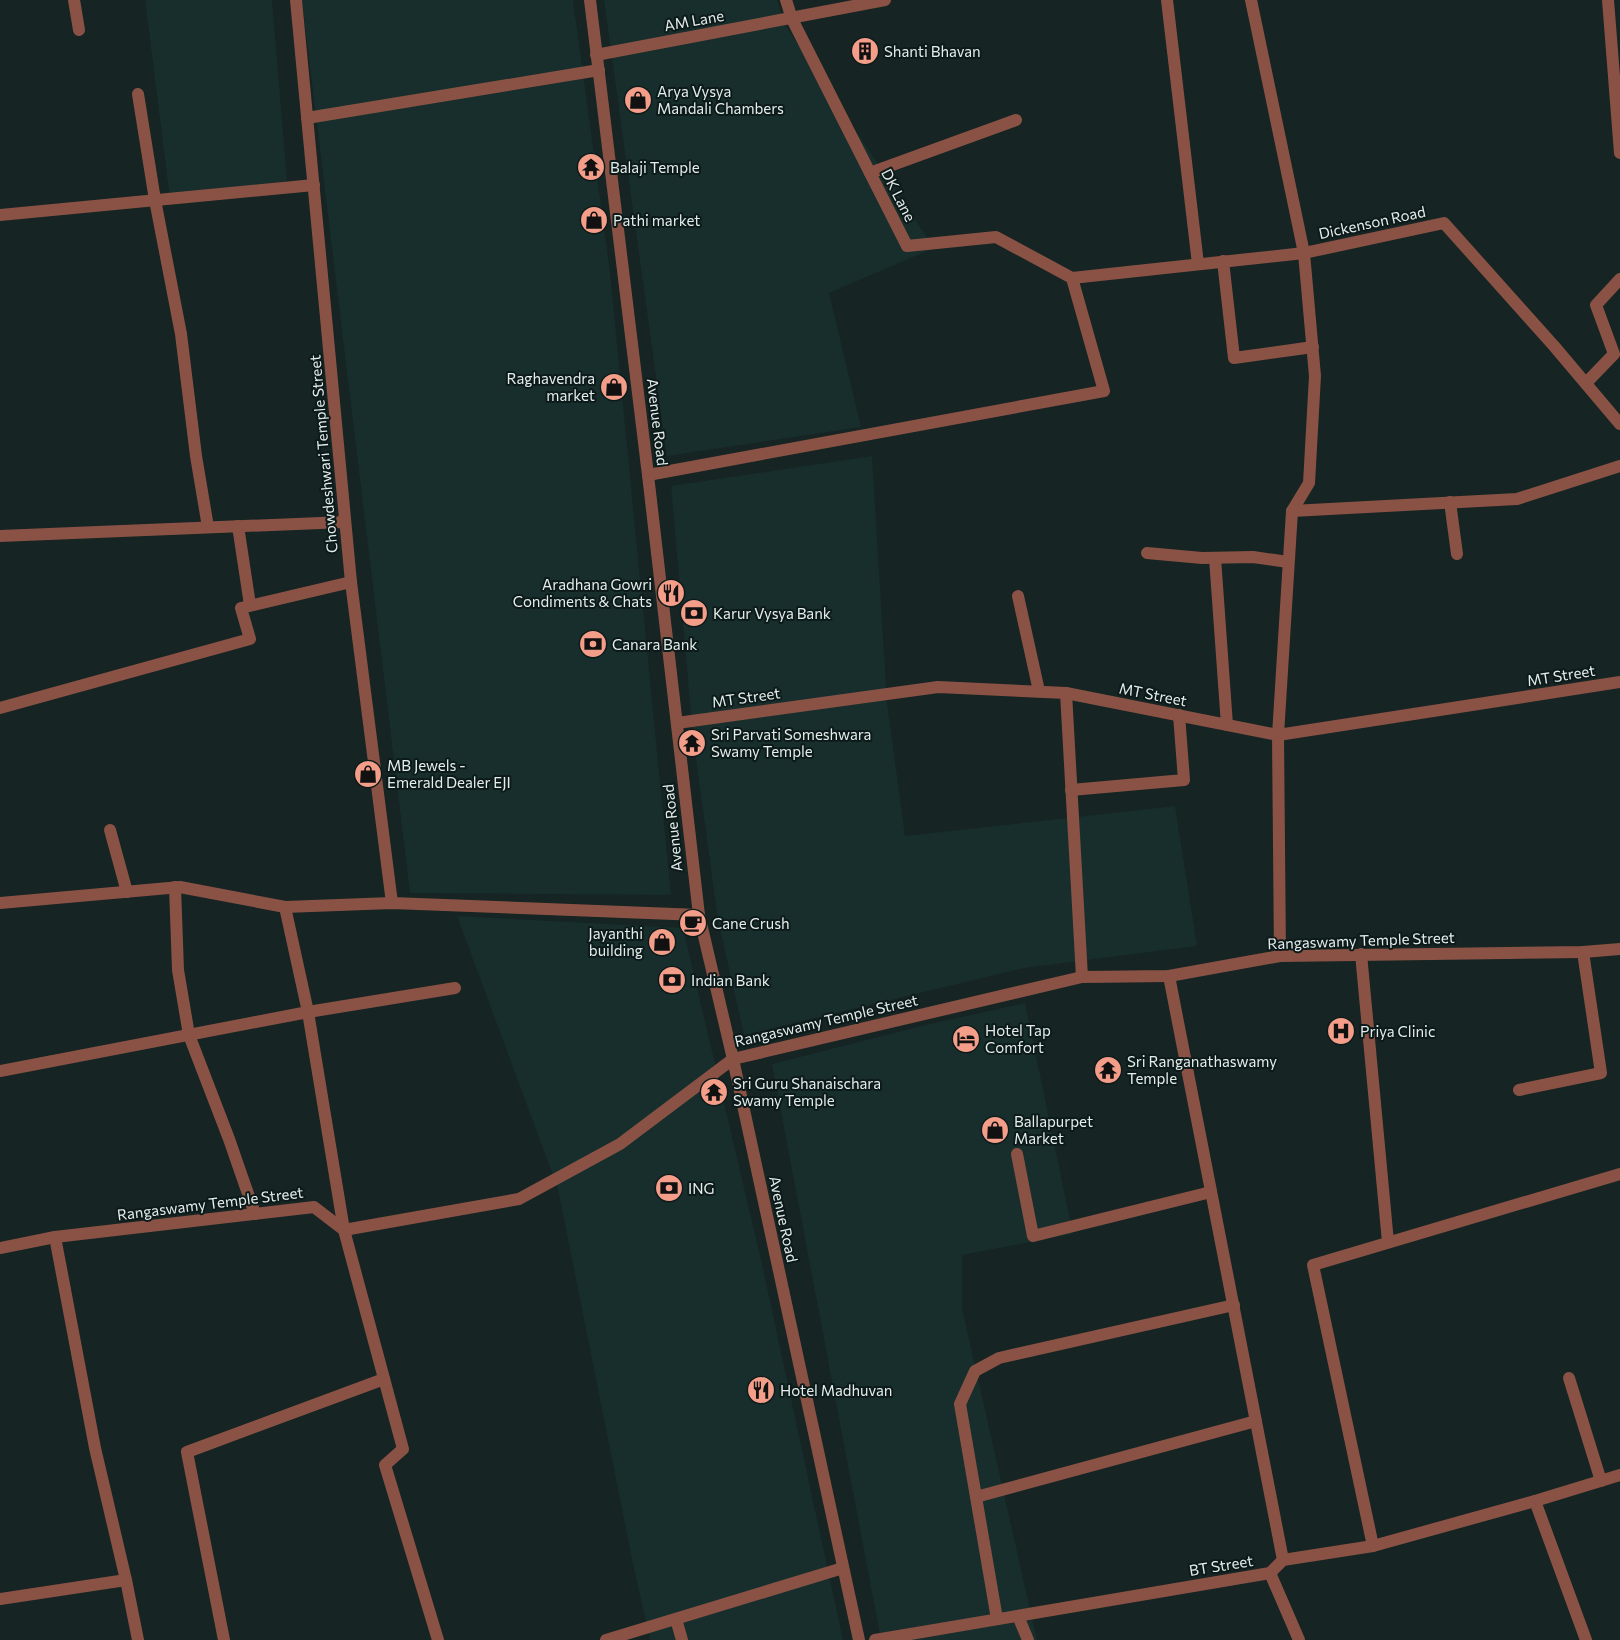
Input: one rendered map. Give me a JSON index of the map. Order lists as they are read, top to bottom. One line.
{"streets":{"street":["AM Lane","DK Lane","Dickenson Road","Avenue Road","Chowdeshwari Temple Street","MT Street","Rangaswamy Temple Street","BT Street"]},"crossings":[["AM Lane","DK Lane"],["AM Lane","Avenue Road"],["DK Lane","Dickenson Road"],["Avenue Road","MT Street"],["Avenue Road","Rangaswamy Temple Street"]],"places":{"building":["Shanti Bhavan"],"shop":["Arya Vysya Mandali Chambers","Pathi market","Raghavendra market","MB Jewels - Emerald Dealer EJI","Jayanthi building","Ballapurpet Market"],"temple":["Balaji Temple","Sri Parvati Someshwara Swamy Temple","Sri Ranganathaswamy Temple","Sri Guru Shanaischara Swamy Temple"],"restaurant":["Aradhana Gowri Condiments & Chats","Hotel Madhuvan"],"bank":["Karur Vysya Bank","Canara Bank","Indian Bank","ING"],"cafe":["Cane Crush"],"hospital":["Priya Clinic"],"hotel":["Hotel Tap Comfort"]}}
